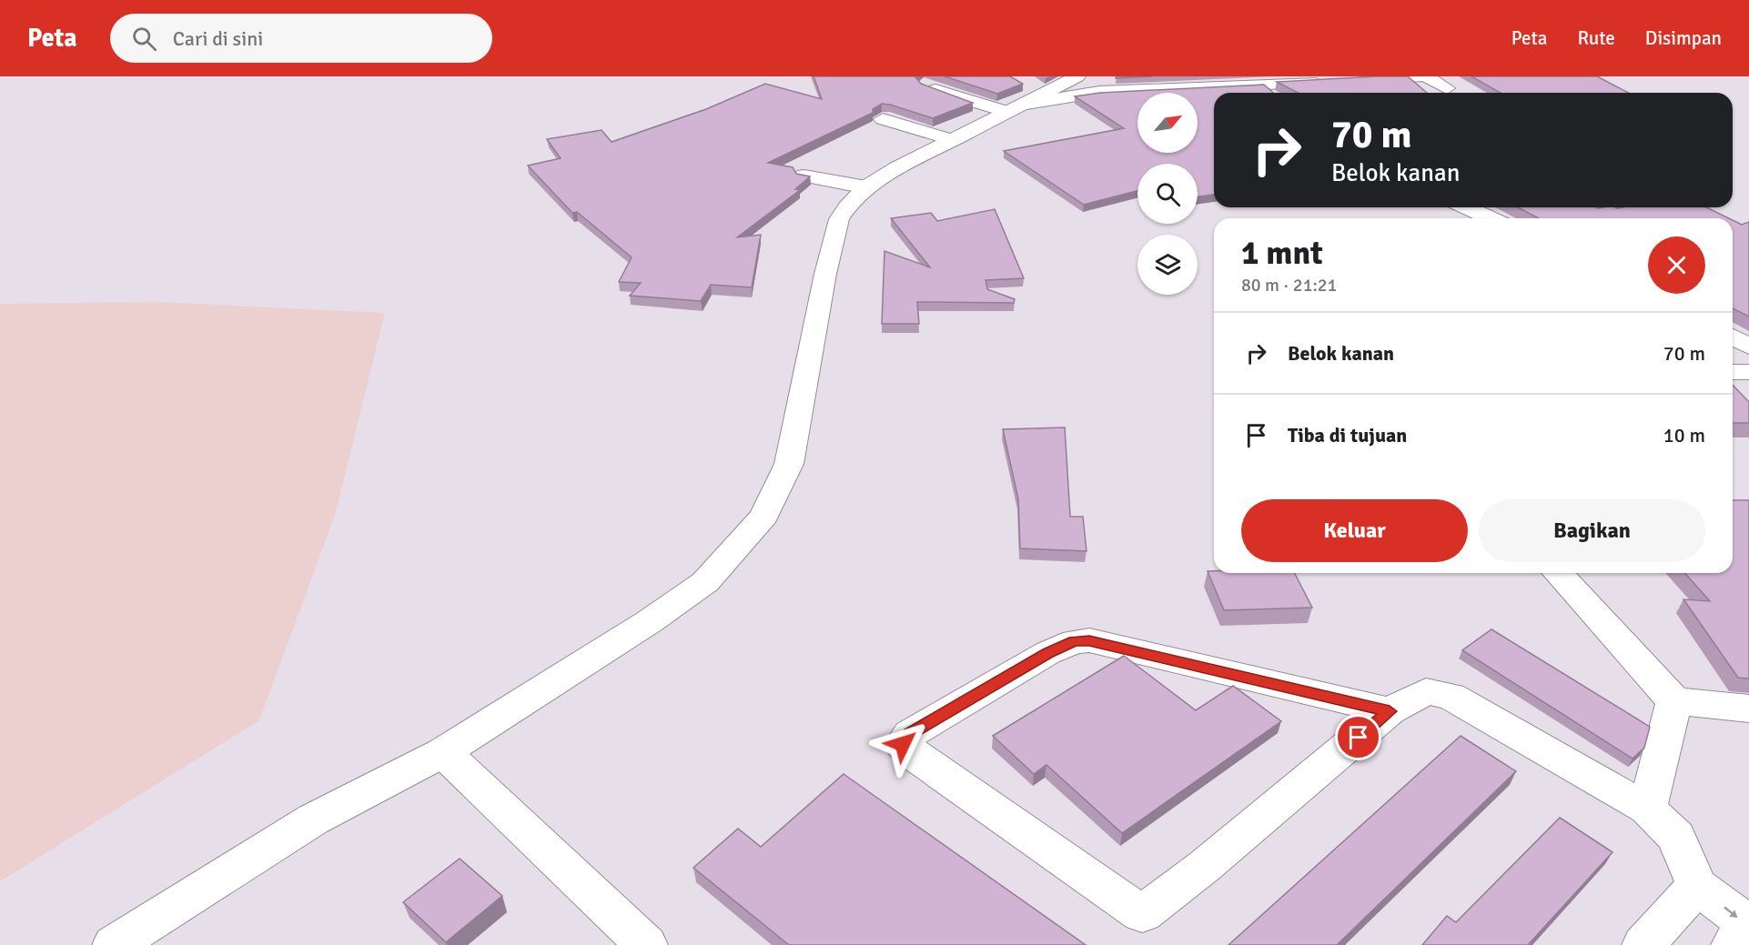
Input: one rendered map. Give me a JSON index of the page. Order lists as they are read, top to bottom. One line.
{"north":"top right","page":{"header":"Peta","search":"Cari di sini","nav":["Peta","Rute","Disimpan"],"turn":["70 m","Belok kanan"],"heading":["1 mnt","80 m · 21:21"],"list":[{"name":"Belok kanan","value":"70 m"},{"name":"Tiba di tujuan","value":"10 m"}],"buttons":["Keluar","Bagikan"]}}
